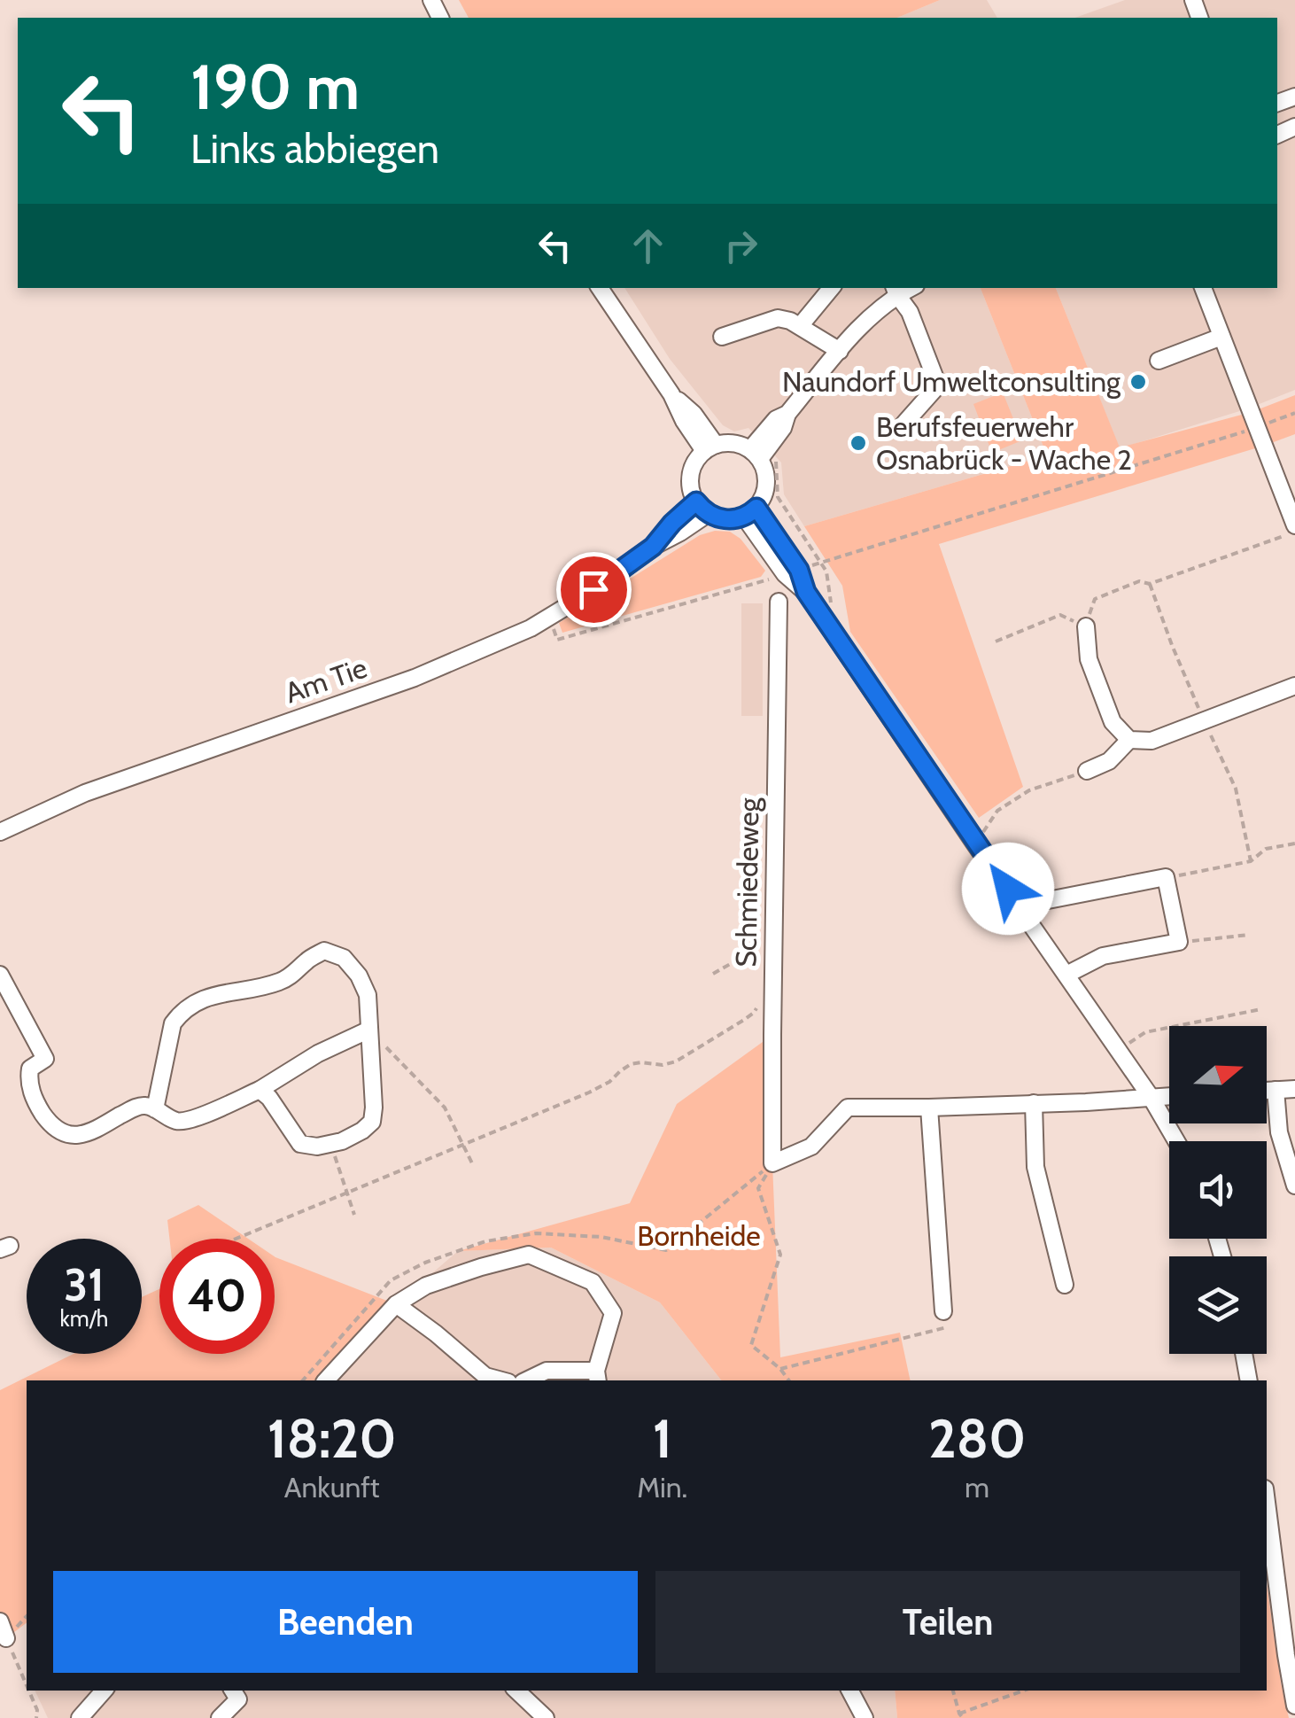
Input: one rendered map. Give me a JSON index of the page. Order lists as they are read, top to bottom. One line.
{"streets":{"street":["Am Tie","Schmiedeweg"]},"parks":["Bornheide"],"places":["Naundorf Umweltconsulting","Berufsfeuerwehr Osnabrück - Wache 2"],"north":"right","page":{"turn":["190 m","Links abbiegen"],"speed":"31 km/h","limit":"40","eta":["18:20","Ankunft","1","Min.","280","m"],"buttons":["Beenden","Teilen"]}}
